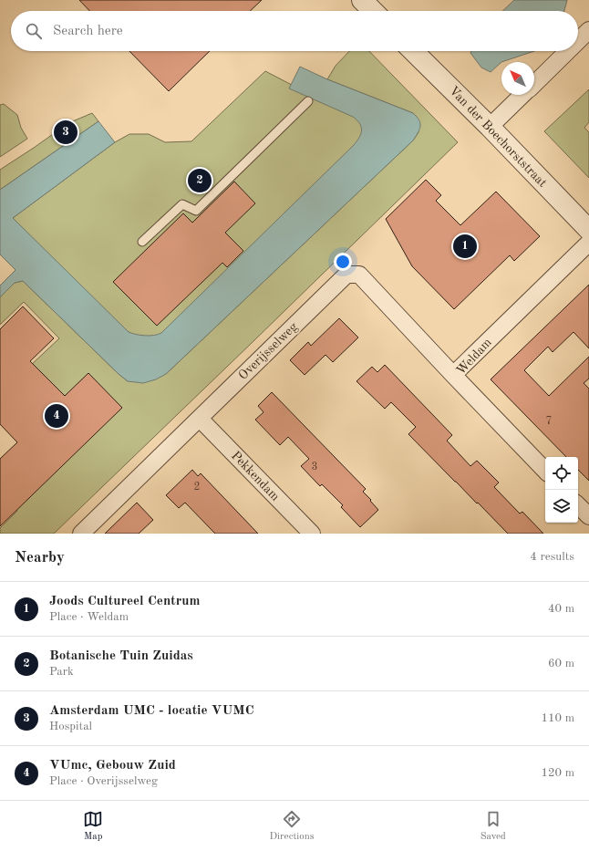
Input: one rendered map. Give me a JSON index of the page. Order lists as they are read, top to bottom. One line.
{"streets":{"street":["Van der Boechorststraat","Overijsselweg","Weldam","Pekkendam"]},"crossings":[["Overijsselweg","Weldam"],["Overijsselweg","Pekkendam"]],"house_numbers":["7","3","2"],"north":"top left","page":{"search":"Search here","pins":["3","2","1","4"],"heading":["Nearby","4 results"],"list":[{"mark":"1","name":"Joods Cultureel Centrum","note":"Place · Weldam","value":"40 m"},{"mark":"2","name":"Botanische Tuin Zuidas","note":"Park","value":"60 m"},{"mark":"3","name":"Amsterdam UMC - locatie VUMC","note":"Hospital","value":"110 m"},{"mark":"4","name":"VUmc, Gebouw Zuid","note":"Place · Overijsselweg","value":"120 m"}],"nav":["Map","Directions","Saved"]}}
